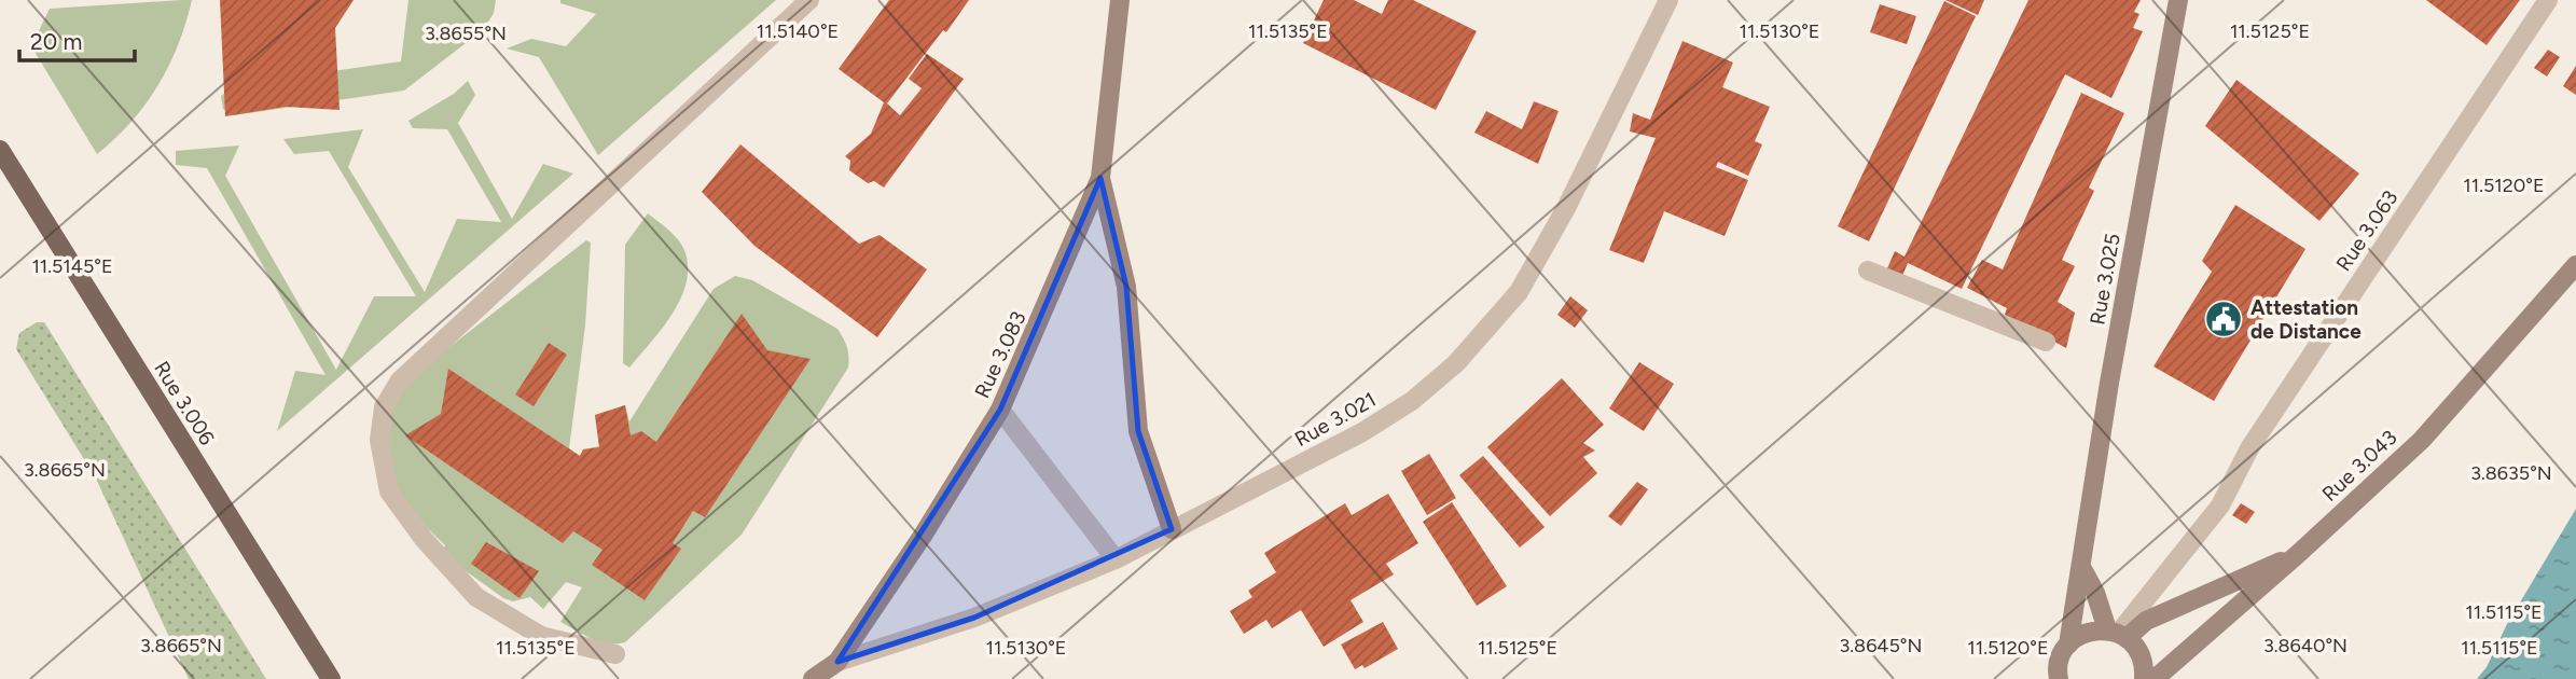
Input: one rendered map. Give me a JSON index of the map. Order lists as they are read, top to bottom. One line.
{"streets":{"main road":["Rue 3.006"],"street":["Rue 3.063","Rue 3.025","Rue 3.083","Rue 3.021","Rue 3.043"]},"crossings":[["Rue 3.083","Rue 3.021"]],"places":{"public building":["Attestation de Distance"]},"scale_bar":"20 m","coordinates":["11.5140°E","11.5135°E","11.5130°E","11.5125°E","3.8655°N","11.5120°E","11.5145°E","3.8665°N","3.8635°N","11.5115°E","3.8645°N","3.8640°N"]}
